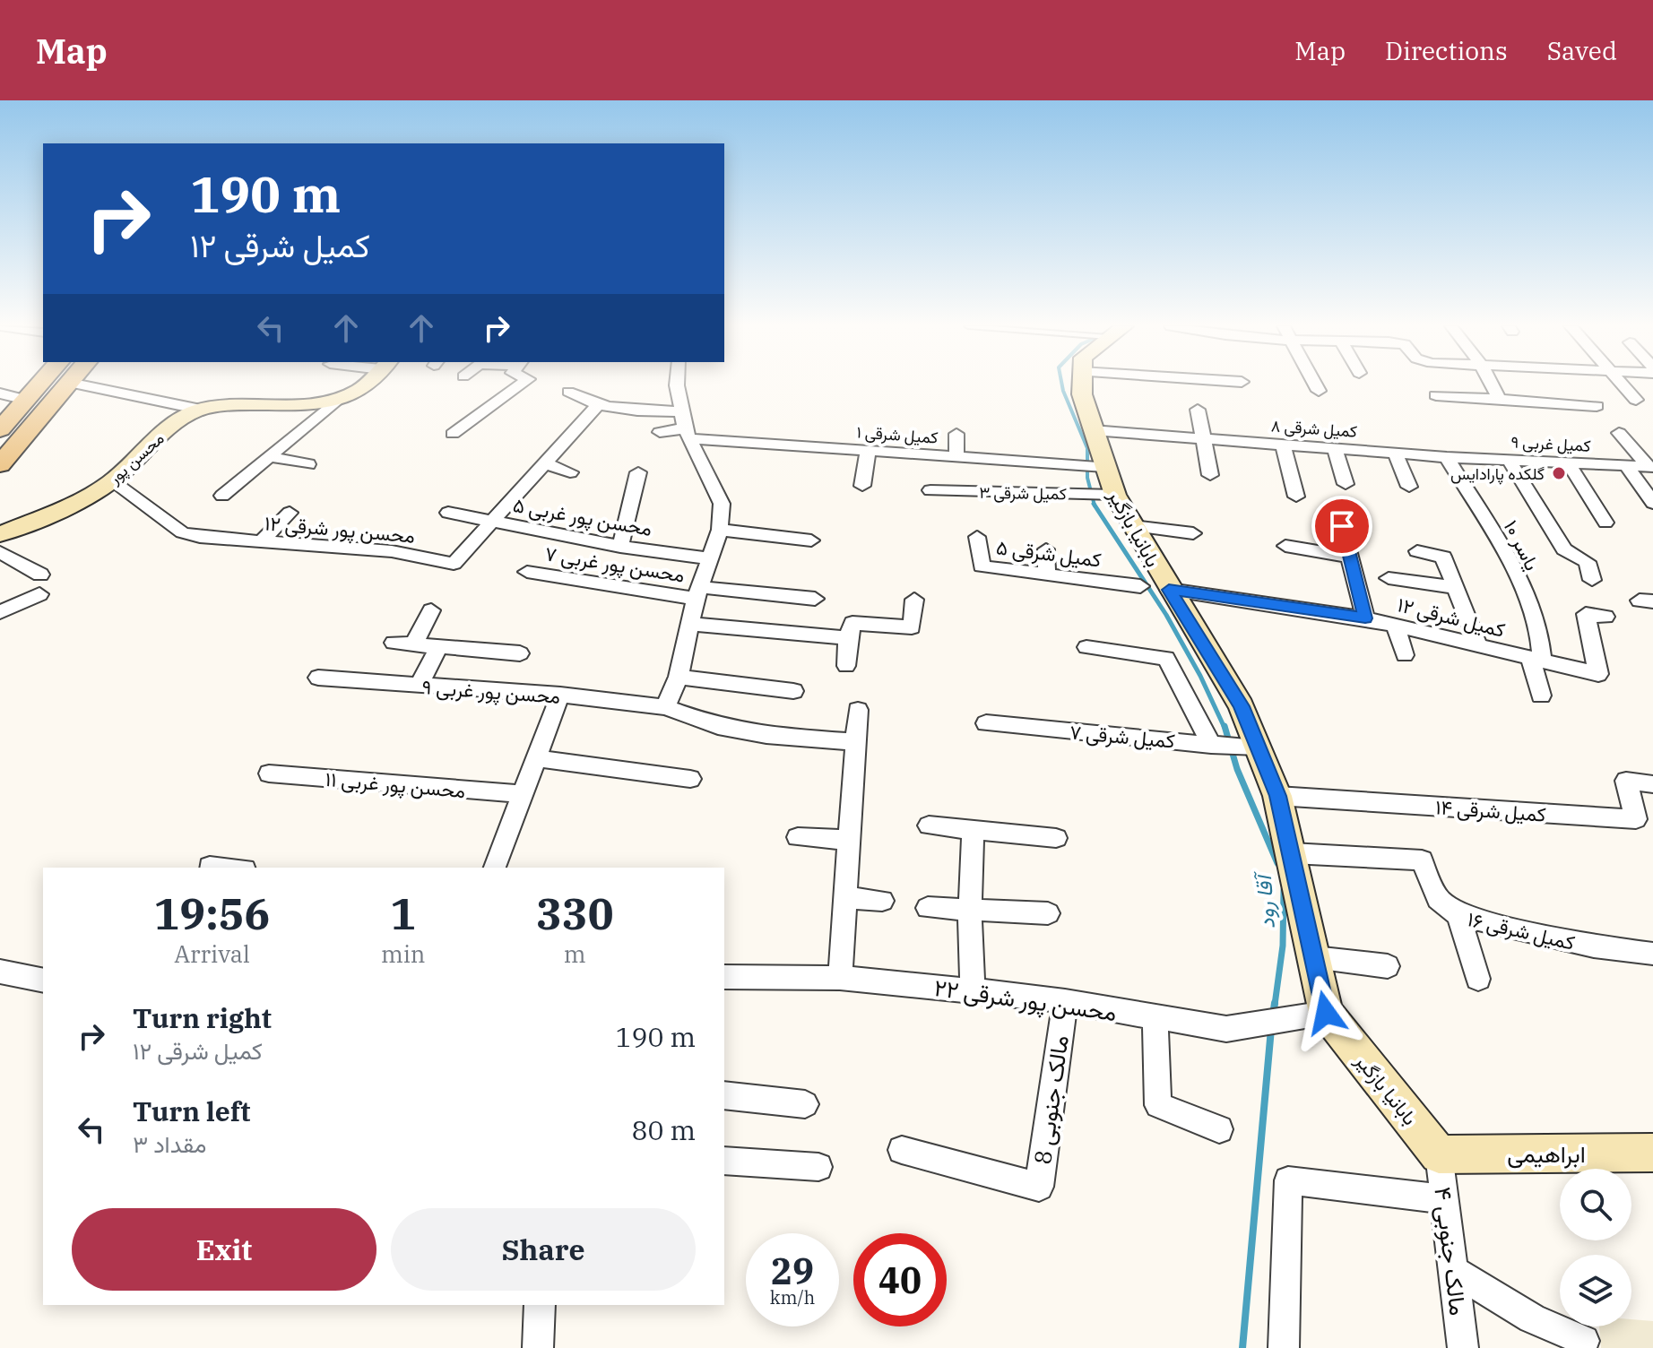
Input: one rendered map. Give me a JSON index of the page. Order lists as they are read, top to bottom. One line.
{"streets":{"street":["کمیل شرقی ۸","کمیل شرقی ۱","کمیل غربی ۹","محسن پور","کمیل شرقی ۳","محسن پور غربی ۵","بابانیا بازگیر","محسن پور شرقی ۱۲","یاسر ۱۰","کمیل شرقی ۵","محسن پور غربی ۷","کمیل شرقی ۱۲","محسن پور غربی ۹","کمیل شرقی ۷","محسن پور غربی ۱۱","کمیل شرقی ۱۴","کمیل شرقی ۱۶","محسن پور شرقی ۲۲","مالک جنوبی 8","ابراهیمی","مالک جنوبی ۴"]},"crossings":[["کمیل شرقی ۸","کمیل غربی ۹"],["کمیل شرقی ۸","بابانیا بازگیر"],["کمیل شرقی ۸","یاسر ۱۰"],["کمیل شرقی ۱","بابانیا بازگیر"],["کمیل غربی ۹","یاسر ۱۰"],["محسن پور","محسن پور شرقی ۱۲"],["کمیل شرقی ۳","بابانیا بازگیر"],["محسن پور غربی ۵","محسن پور شرقی ۱۲"],["بابانیا بازگیر","کمیل شرقی ۱۲"],["بابانیا بازگیر","کمیل شرقی ۷"],["بابانیا بازگیر","کمیل شرقی ۱۴"],["بابانیا بازگیر","کمیل شرقی ۱۶"],["بابانیا بازگیر","محسن پور شرقی ۲۲"],["بابانیا بازگیر","ابراهیمی"],["بابانیا بازگیر","مالک جنوبی ۴"],["یاسر ۱۰","کمیل شرقی ۱۲"],["محسن پور شرقی ۲۲","مالک جنوبی 8"],["ابراهیمی","مالک جنوبی ۴"]],"water":["آقا رود"],"places":["گلکده پارادایس"],"page":{"header":"Map","nav":["Map","Directions","Saved"],"turn":["190 m","کمیل شرقی ۱۲"],"eta":["19:56","Arrival","1","min","330","m"],"list":[{"name":"Turn right","note":"کمیل شرقی ۱۲","value":"190 m"},{"name":"Turn left","note":"مقداد ۳","value":"80 m"}],"buttons":["Exit","Share"],"speed":"29 km/h","limit":"40"}}
